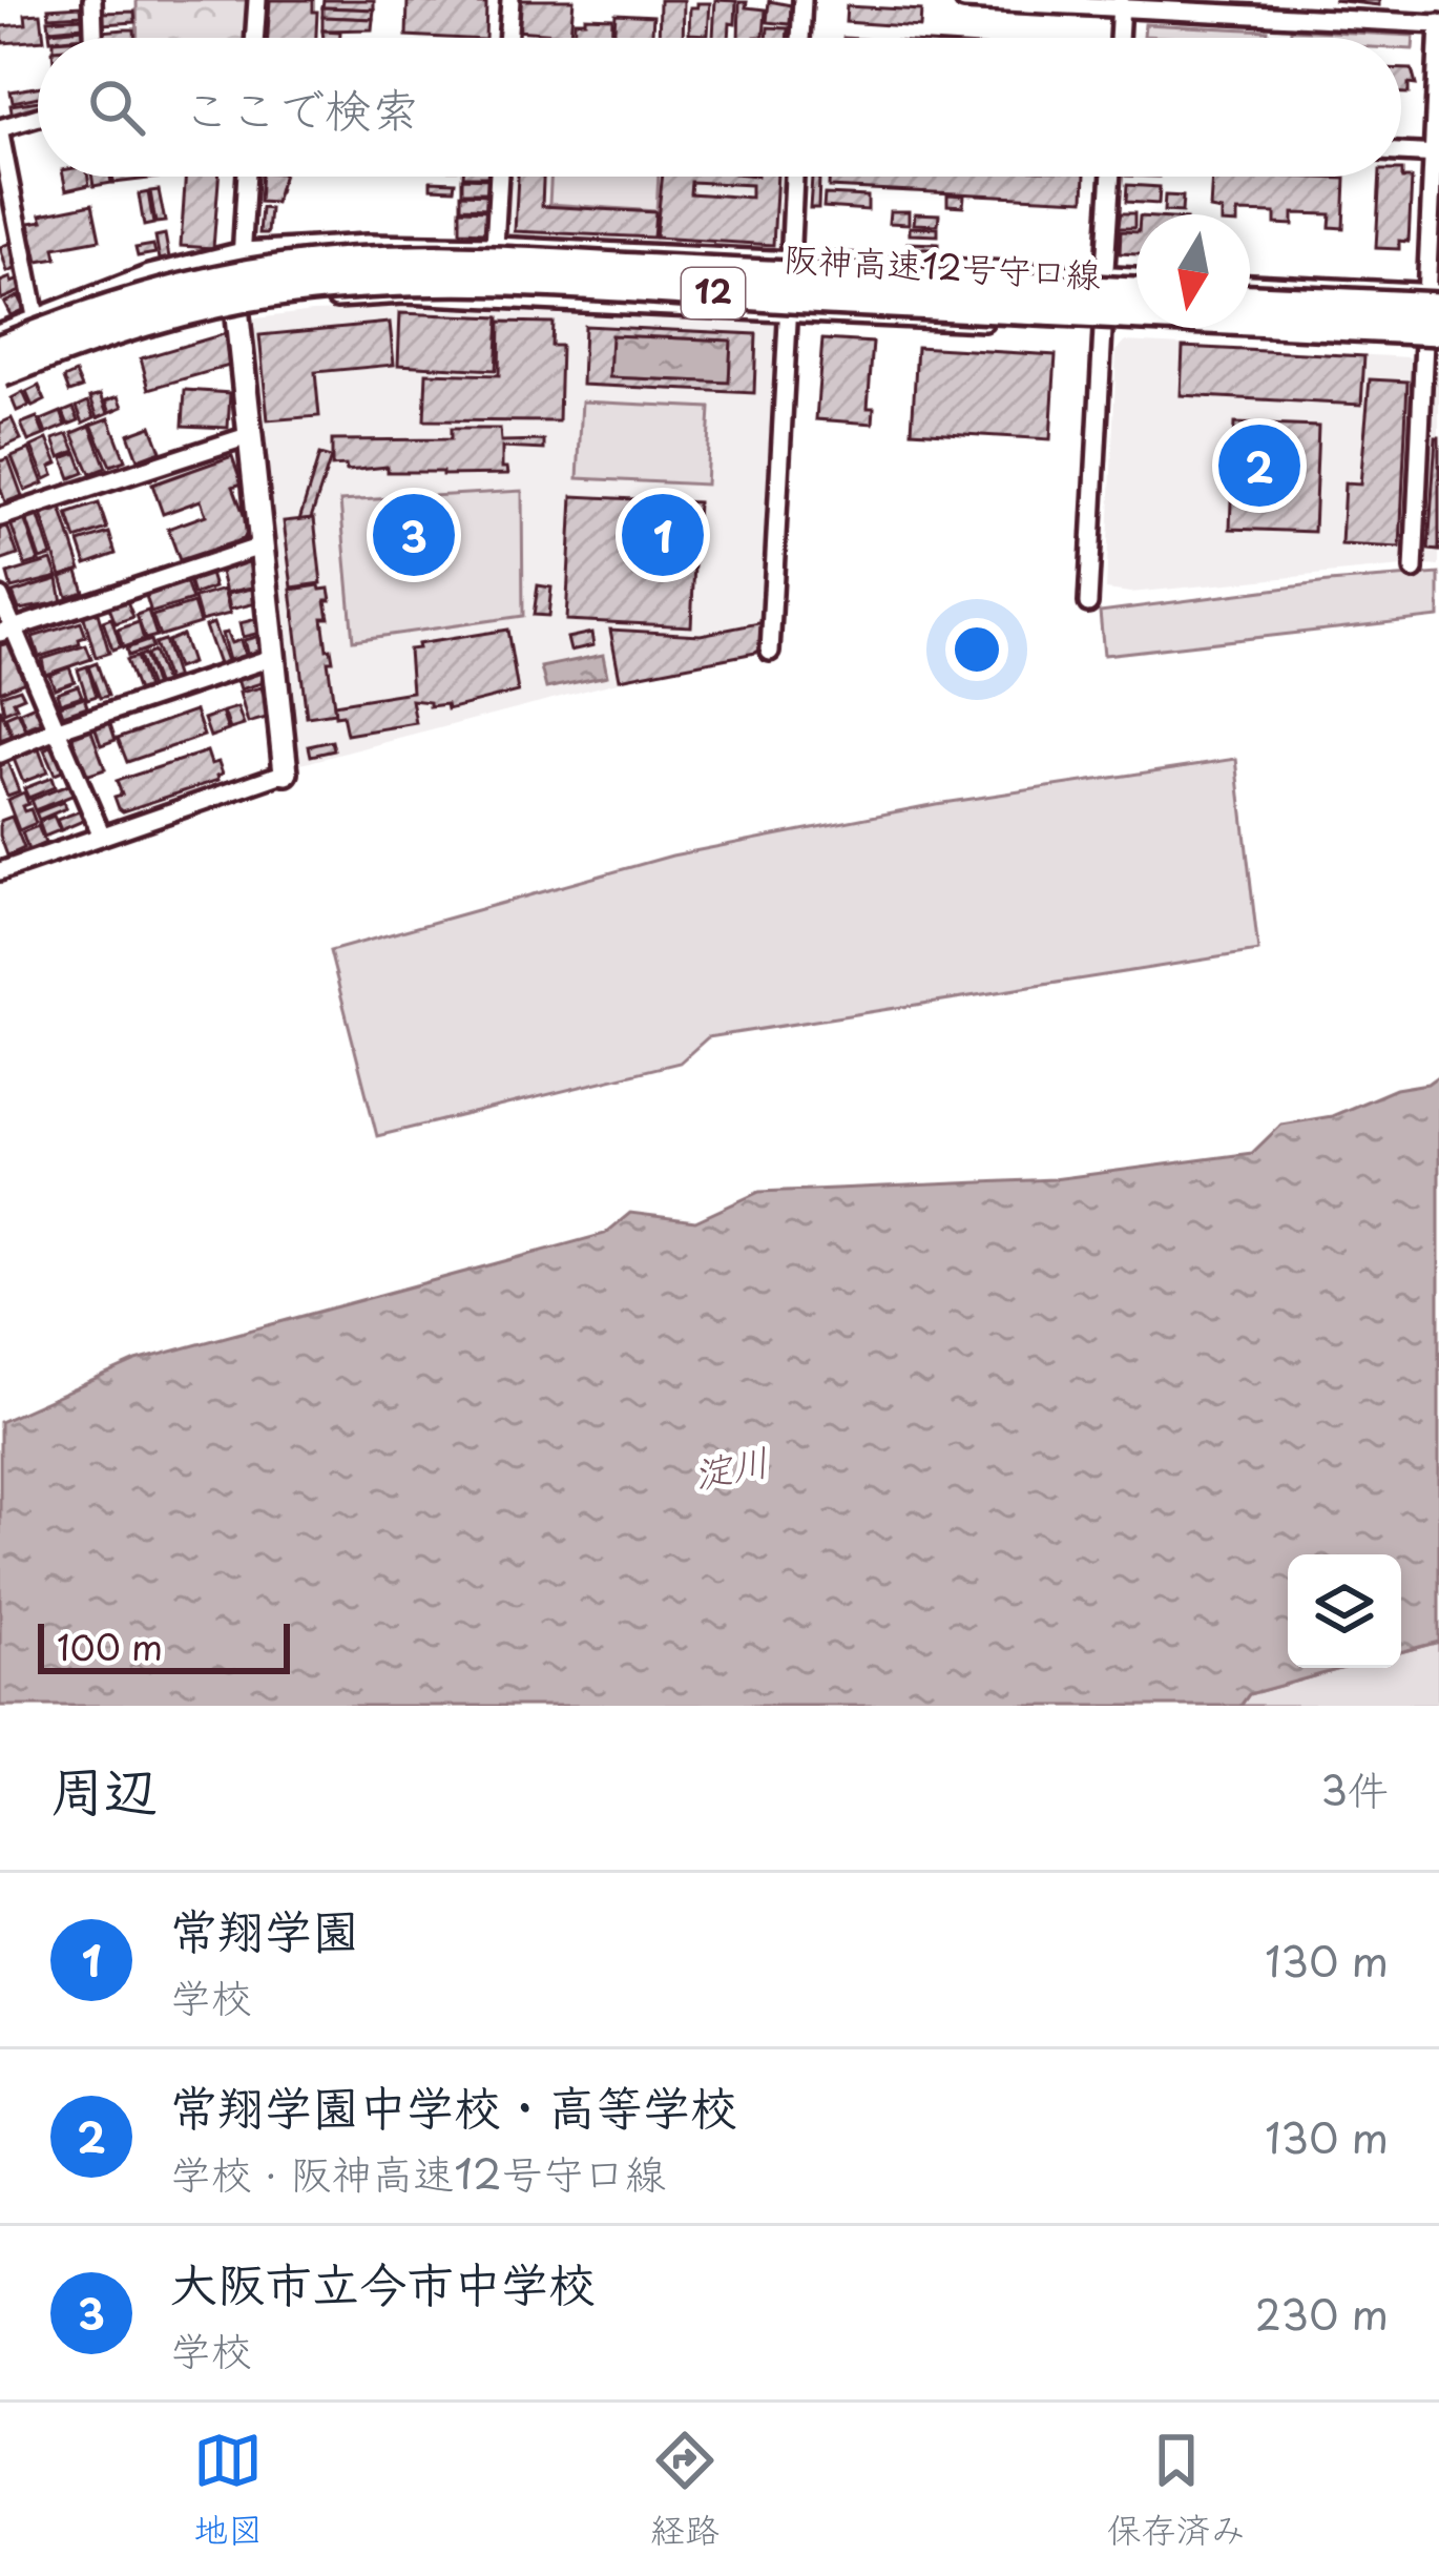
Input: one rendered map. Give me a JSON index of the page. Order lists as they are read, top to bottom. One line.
{"streets":{"highway":["阪神高速12号守口線","12"]},"water":["淀川"],"scale_bar":"100 m","north":"bottom","page":{"search":"ここで検索","pins":["2","1","3"],"scale":"100 m","heading":["周辺","3件"],"list":[{"mark":"1","name":"常翔学園","note":"学校","value":"130 m"},{"mark":"2","name":"常翔学園中学校・高等学校","note":"学校 · 阪神高速12号守口線","value":"130 m"},{"mark":"3","name":"大阪市立今市中学校","note":"学校","value":"230 m"}],"nav":["地図","経路","保存済み"]}}
